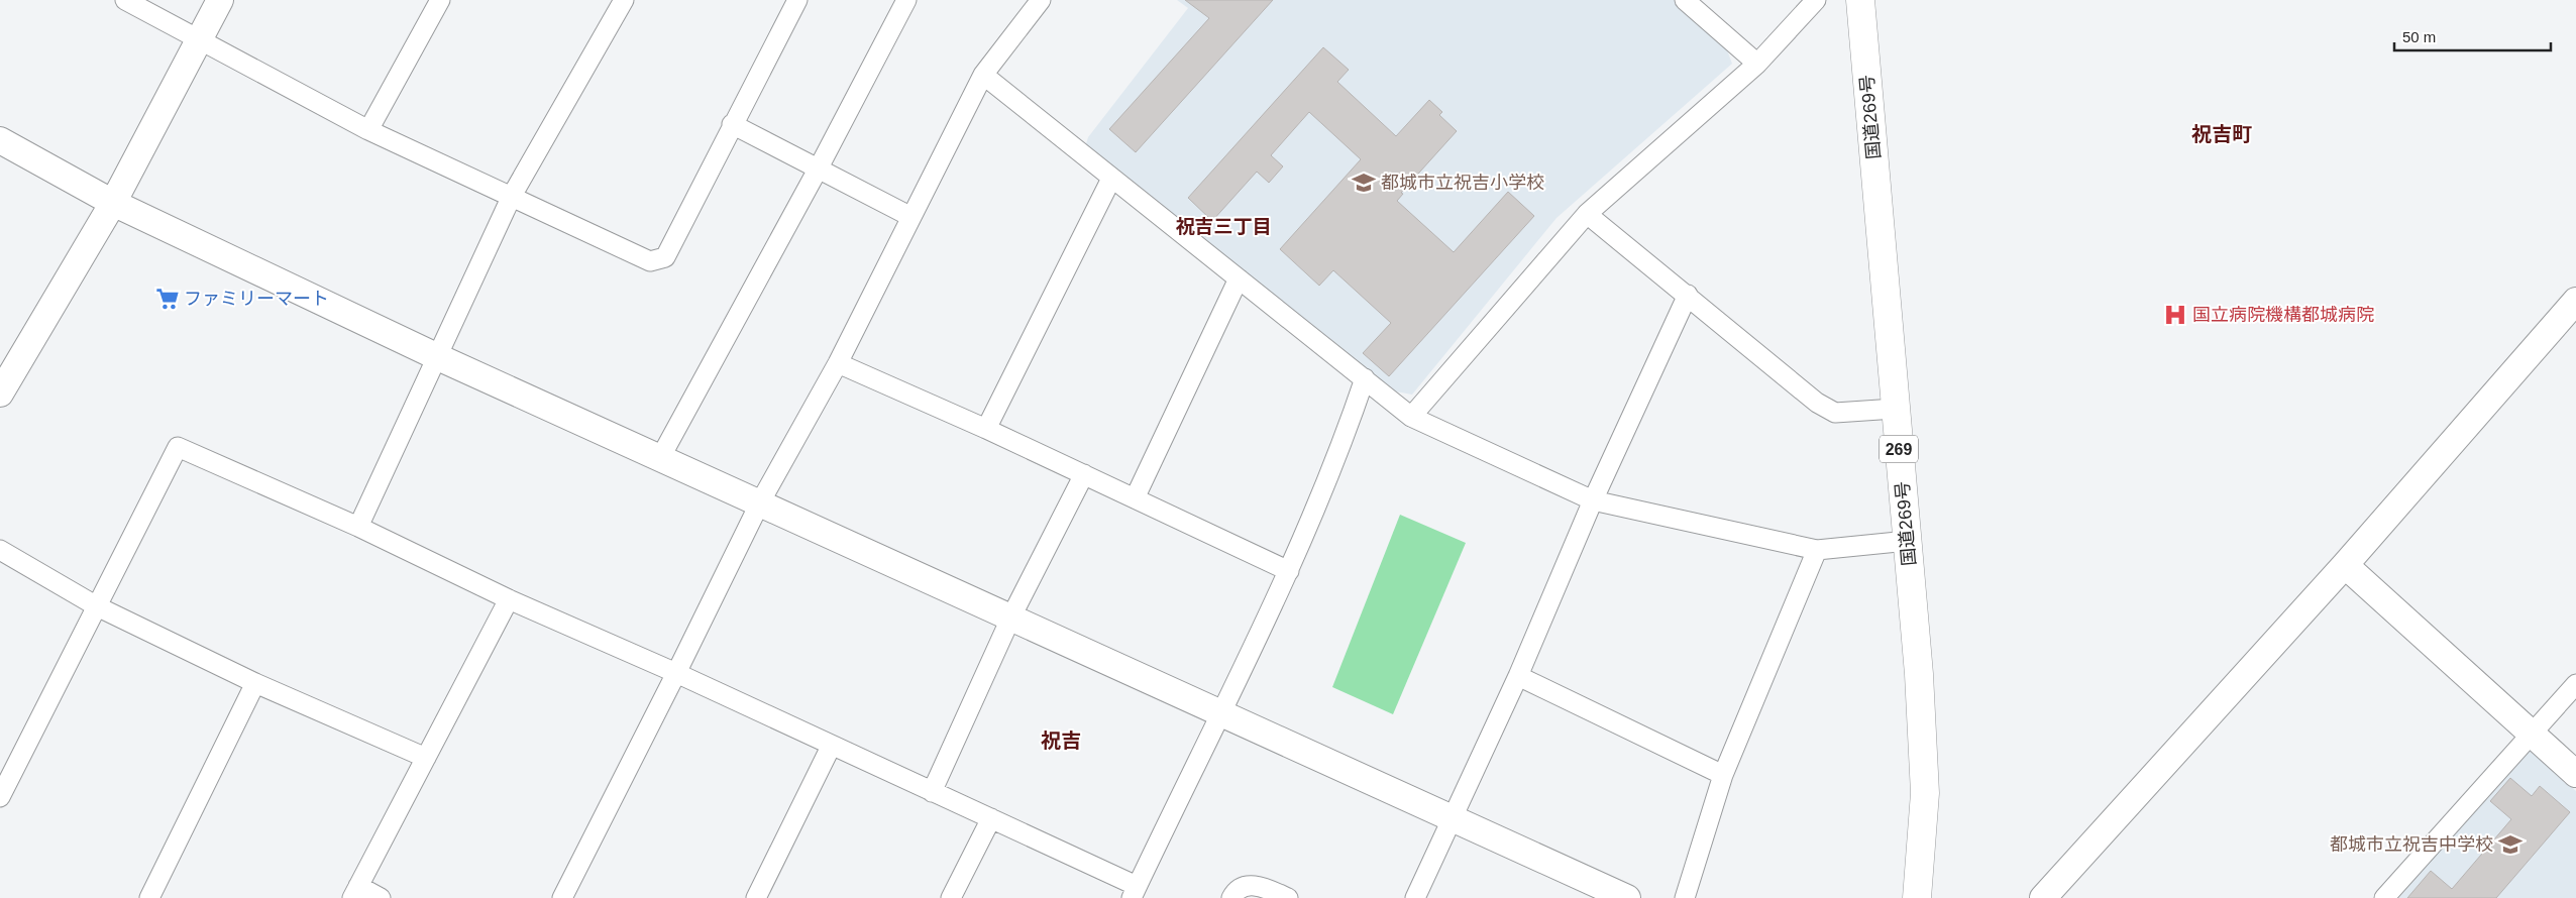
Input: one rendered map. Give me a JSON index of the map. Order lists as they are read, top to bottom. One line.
{"streets":{"highway":["国道269号","269"]},"districts":["祝吉町","祝吉三丁目","祝吉"],"places":{"school or university":["都城市立祝吉小学校","都城市立祝吉中学校"],"supermarket":["ファミリーマート"],"hospital":["国立病院機構都城病院"]},"scale_bar":"50 m"}
